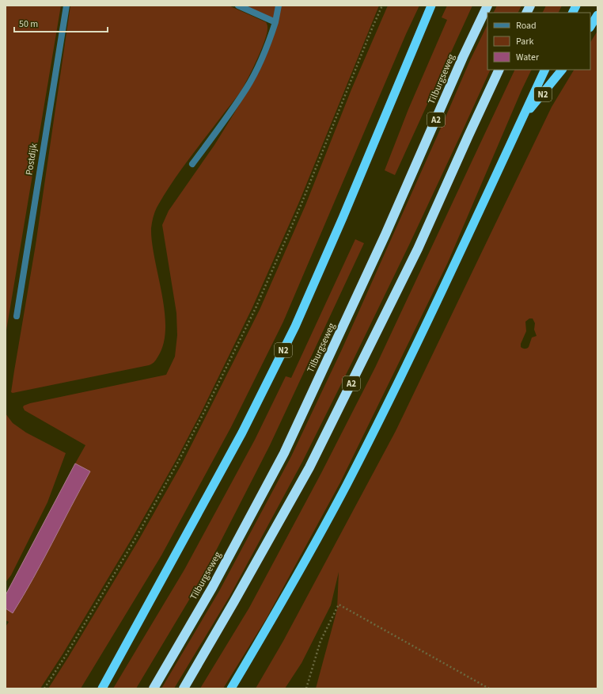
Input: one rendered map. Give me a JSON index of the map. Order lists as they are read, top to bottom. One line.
{"streets":{"highway":["Tilburgseweg","N2","A2"],"street":["Postdijk"]},"legend":["Road","Park","Water"],"scale_bar":"50 m"}
